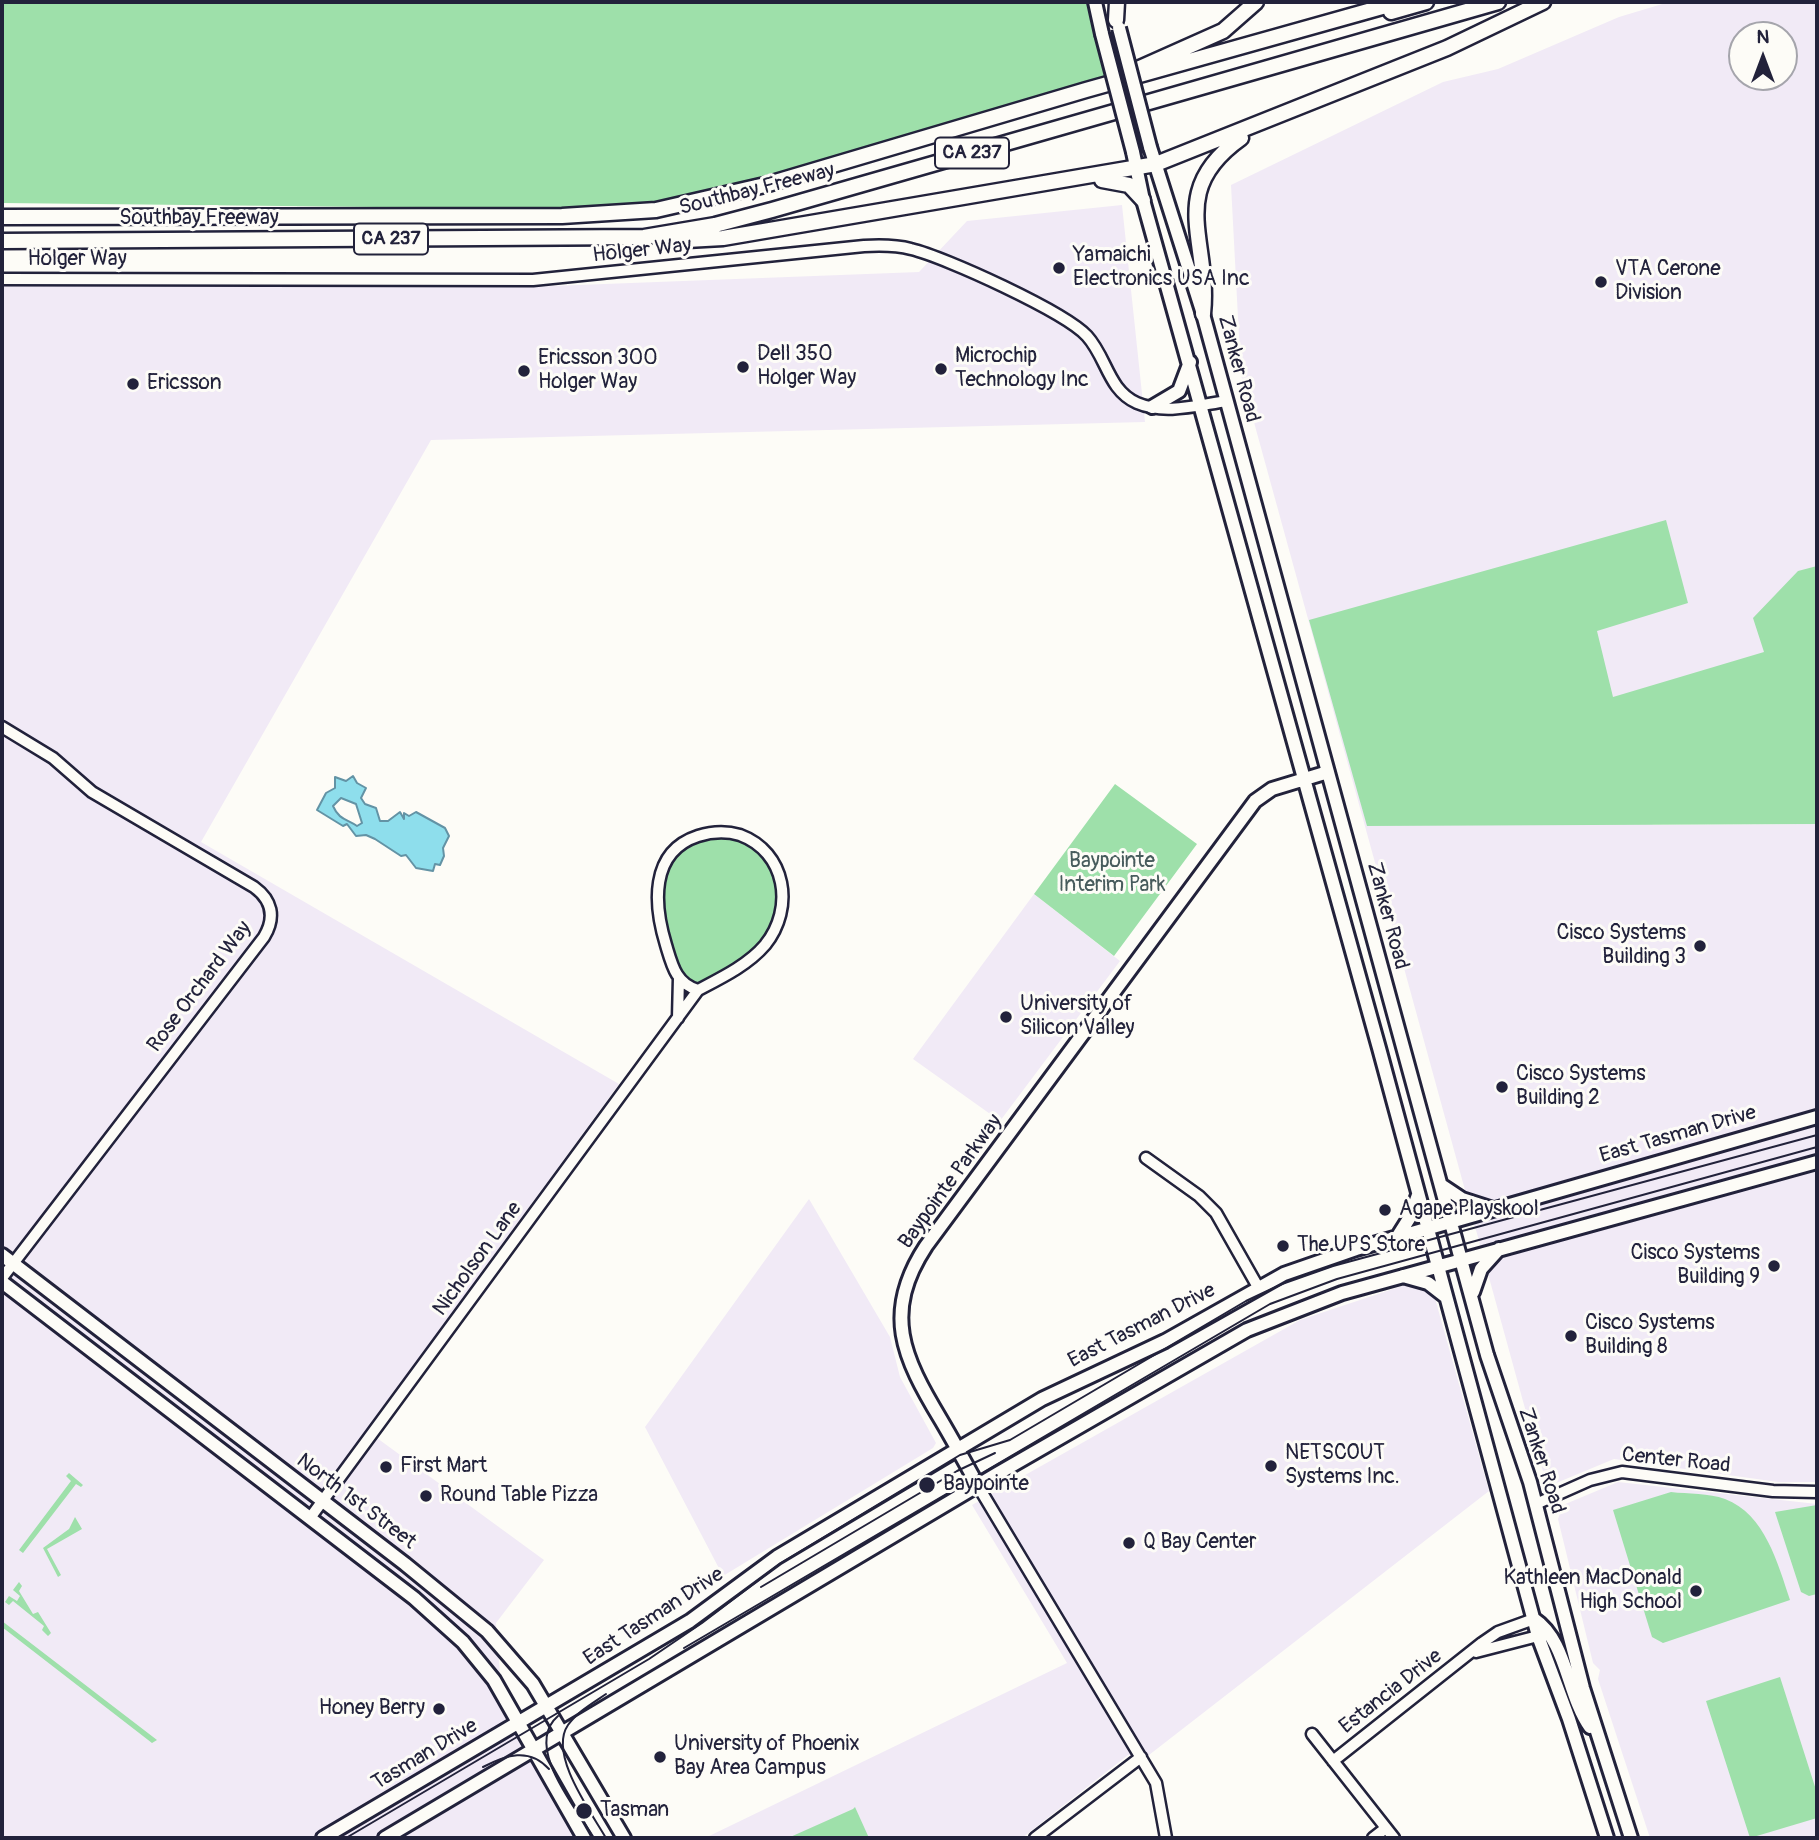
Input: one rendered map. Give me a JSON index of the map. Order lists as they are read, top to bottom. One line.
{"streets":{"highway":["CA 237","Southbay Freeway"],"main road":["Zanker Road","East Tasman Drive","Baypointe Parkway","North 1st Street","Tasman Drive"],"street":["Holger Way","Rose Orchard Way","Nicholson Lane","Center Road","Estancia Drive"]},"crossings":[["Holger Way","Zanker Road"],["Zanker Road","East Tasman Drive"],["Zanker Road","Baypointe Parkway"],["Zanker Road","Center Road"],["Zanker Road","Estancia Drive"],["Rose Orchard Way","North 1st Street"],["East Tasman Drive","Baypointe Parkway"],["East Tasman Drive","North 1st Street"],["East Tasman Drive","Tasman Drive"],["Nicholson Lane","North 1st Street"],["North 1st Street","Tasman Drive"]],"parks":["Baypointe Interim Park"],"places":["Yamaichi Electronics USA Inc","VTA Cerone Division","Dell 350 Holger Way","Microchip Technology Inc","Ericsson 300 Holger Way","Ericsson","Cisco Systems Building 3","University of Silicon Valley","Cisco Systems Building 2","Agape Playskool","The UPS Store","Cisco Systems Building 9","Cisco Systems Building 8","NETSCOUT Systems Inc.","First Mart","Baypointe","Round Table Pizza","Q Bay Center","Kathleen MacDonald High School","Honey Berry","University of Phoenix Bay Area Campus","Tasman"],"north":"top"}
